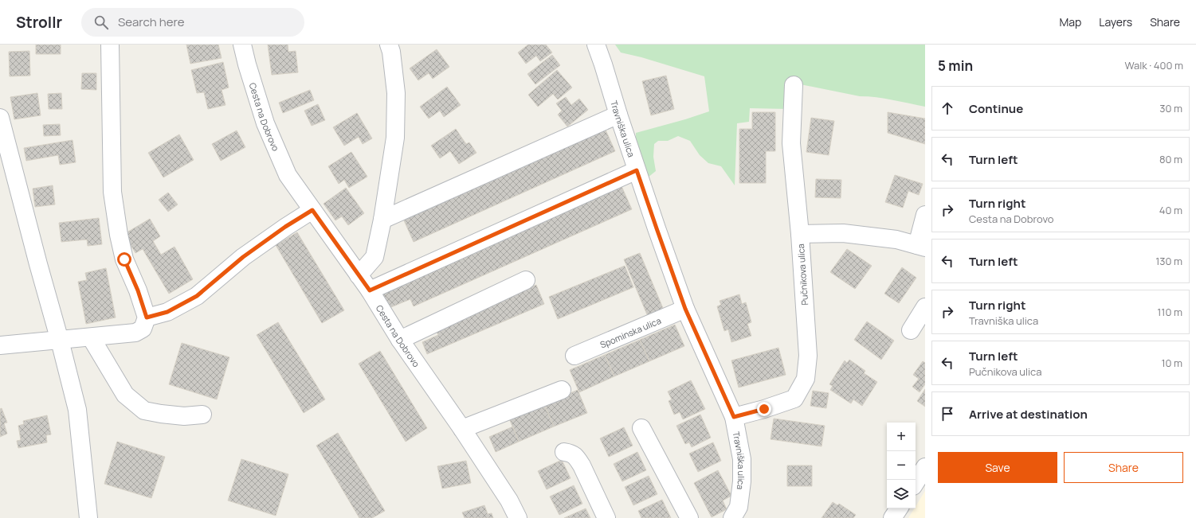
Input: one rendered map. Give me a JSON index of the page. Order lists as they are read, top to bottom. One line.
{"streets":{"street":["Cesta na Dobrovo","Travniška ulica","Pučnikova ulica","Spominska ulica"]},"crossings":[["Travniška ulica","Pučnikova ulica"],["Travniška ulica","Spominska ulica"]],"page":{"header":"Strollr","search":"Search here","nav":["Map","Layers","Share"],"heading":["5 min","Walk · 400 m"],"list":[["Continue","30 m"],["Turn left","80 m"],["Turn right","Cesta na Dobrovo","40 m"],["Turn left","130 m"],["Turn right","Travniška ulica","110 m"],["Turn left","Pučnikova ulica","10 m"],"Arrive at destination"],"map_buttons":["+","−"],"buttons":["Save","Share"]}}
